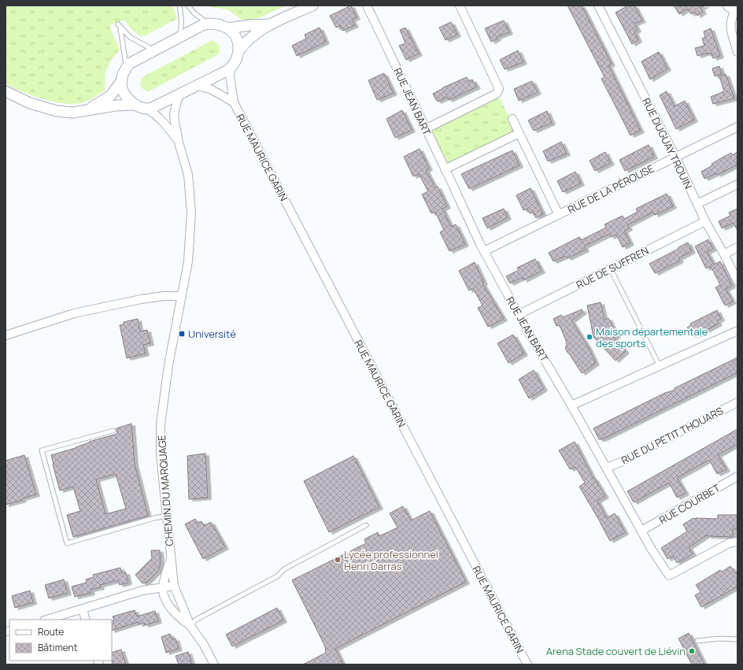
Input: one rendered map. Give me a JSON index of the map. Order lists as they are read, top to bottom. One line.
{"streets":{"street":["RUE JEAN BART","RUE DUGUAY TROUIN","RUE MAURICE GARIN","RUE DE LA PÉROUSE","RUE DE SUFFREN","RUE DU PETIT THOUARS","CHEMIN DU MARQUAGE","RUE COURBET"]},"crossings":[["RUE JEAN BART","RUE DE LA PÉROUSE"],["RUE JEAN BART","RUE DE SUFFREN"],["RUE JEAN BART","RUE DU PETIT THOUARS"],["RUE JEAN BART","RUE COURBET"],["RUE DUGUAY TROUIN","RUE DE LA PÉROUSE"],["RUE DUGUAY TROUIN","RUE DE SUFFREN"]],"places":{"transit":["Université"],"other":["Maison départementale des sports","Lycée professionnel Henri Darras","Arena Stade couvert de Liévin"]},"legend":["Route","Bâtiment"]}
